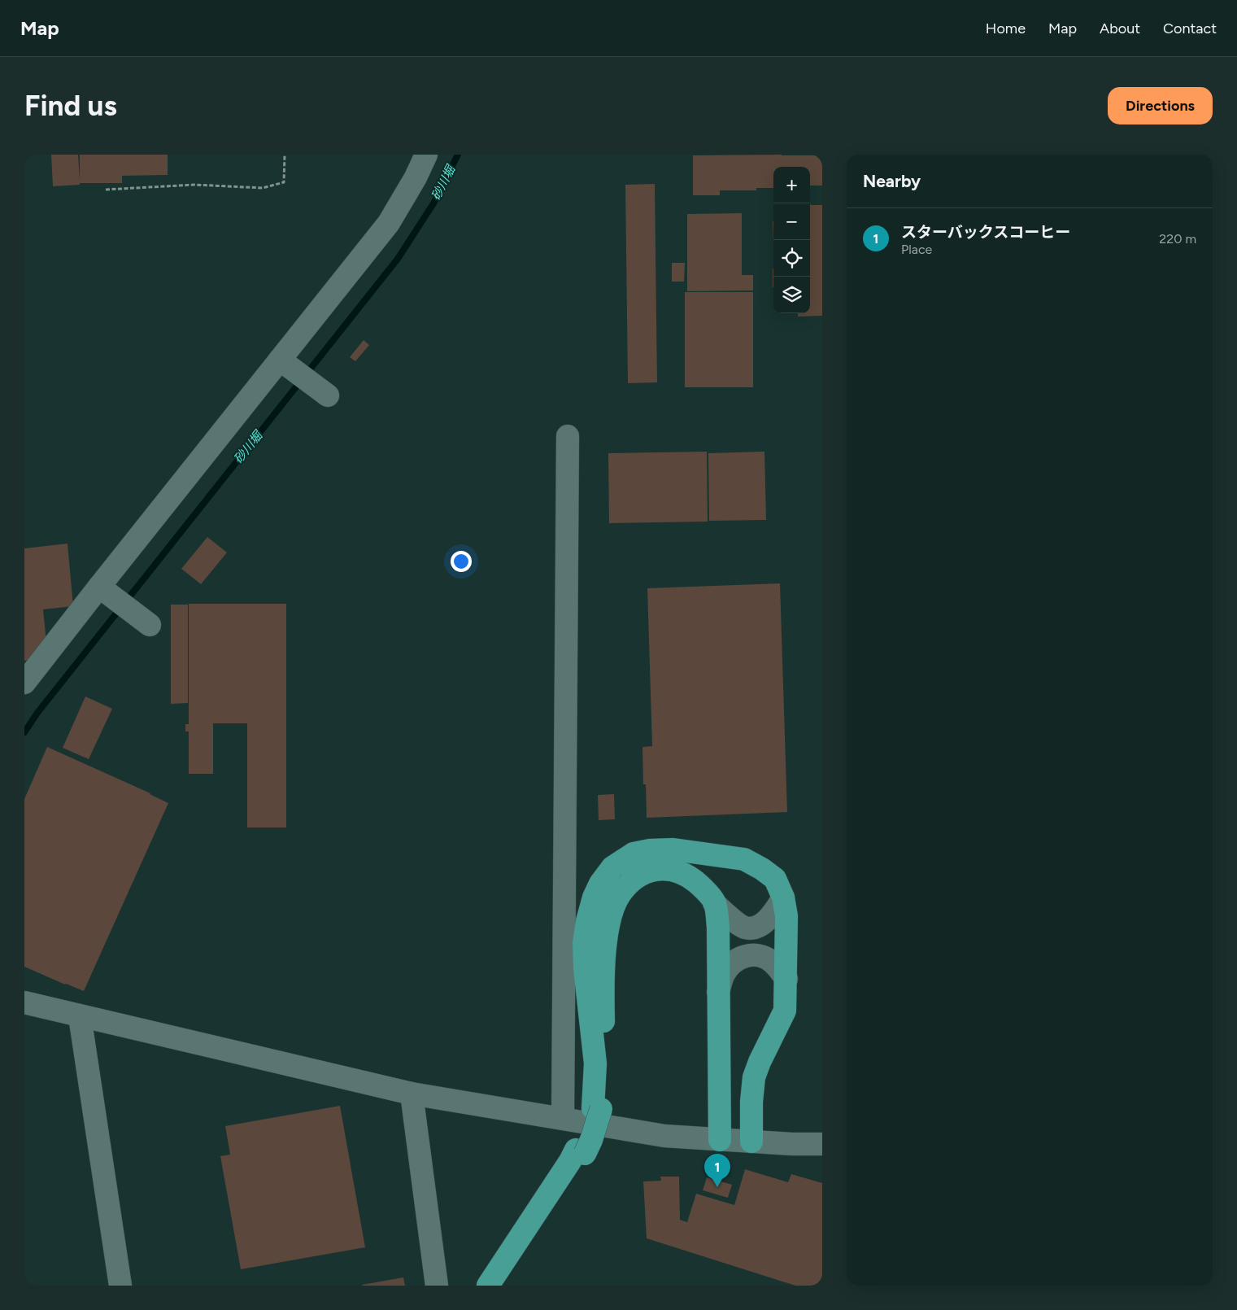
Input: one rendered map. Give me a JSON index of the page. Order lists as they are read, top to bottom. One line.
{"water":["砂川堀"],"page":{"header":"Map","nav":["Home","Map","About","Contact"],"buttons":"Directions","title":"Find us","heading":"Nearby","map_buttons":["+","−"],"list":[{"mark":"1","name":"スターバックスコーヒー","note":"Place","value":"220 m"}],"pins":"1"}}
